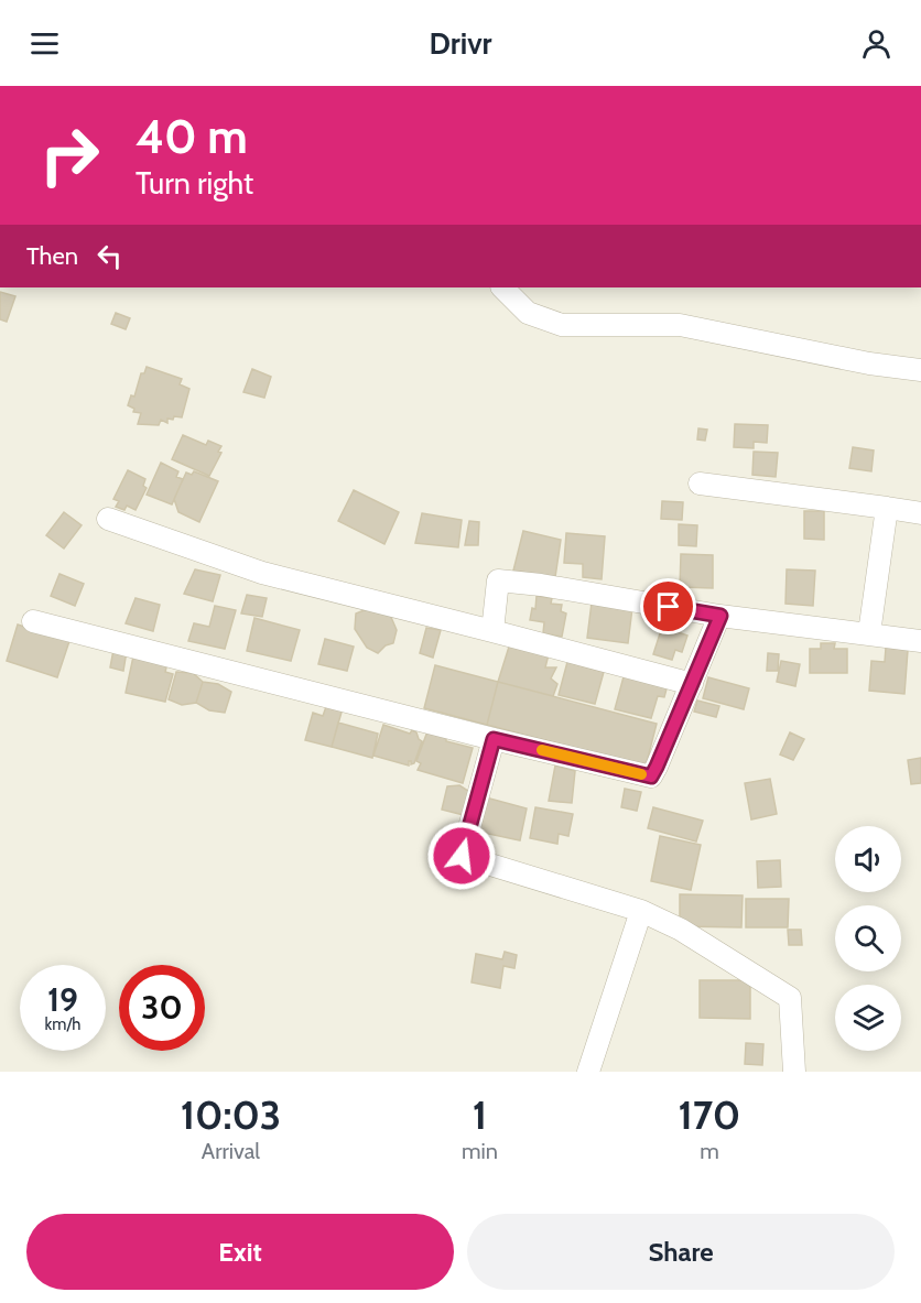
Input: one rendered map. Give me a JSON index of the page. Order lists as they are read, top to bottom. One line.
{"page":{"header":"Drivr","turn":["40 m","Turn right"],"then":"Then","speed":"19 km/h","limit":"30","eta":["10:03","Arrival","1","min","170","m"],"buttons":["Exit","Share"]}}
